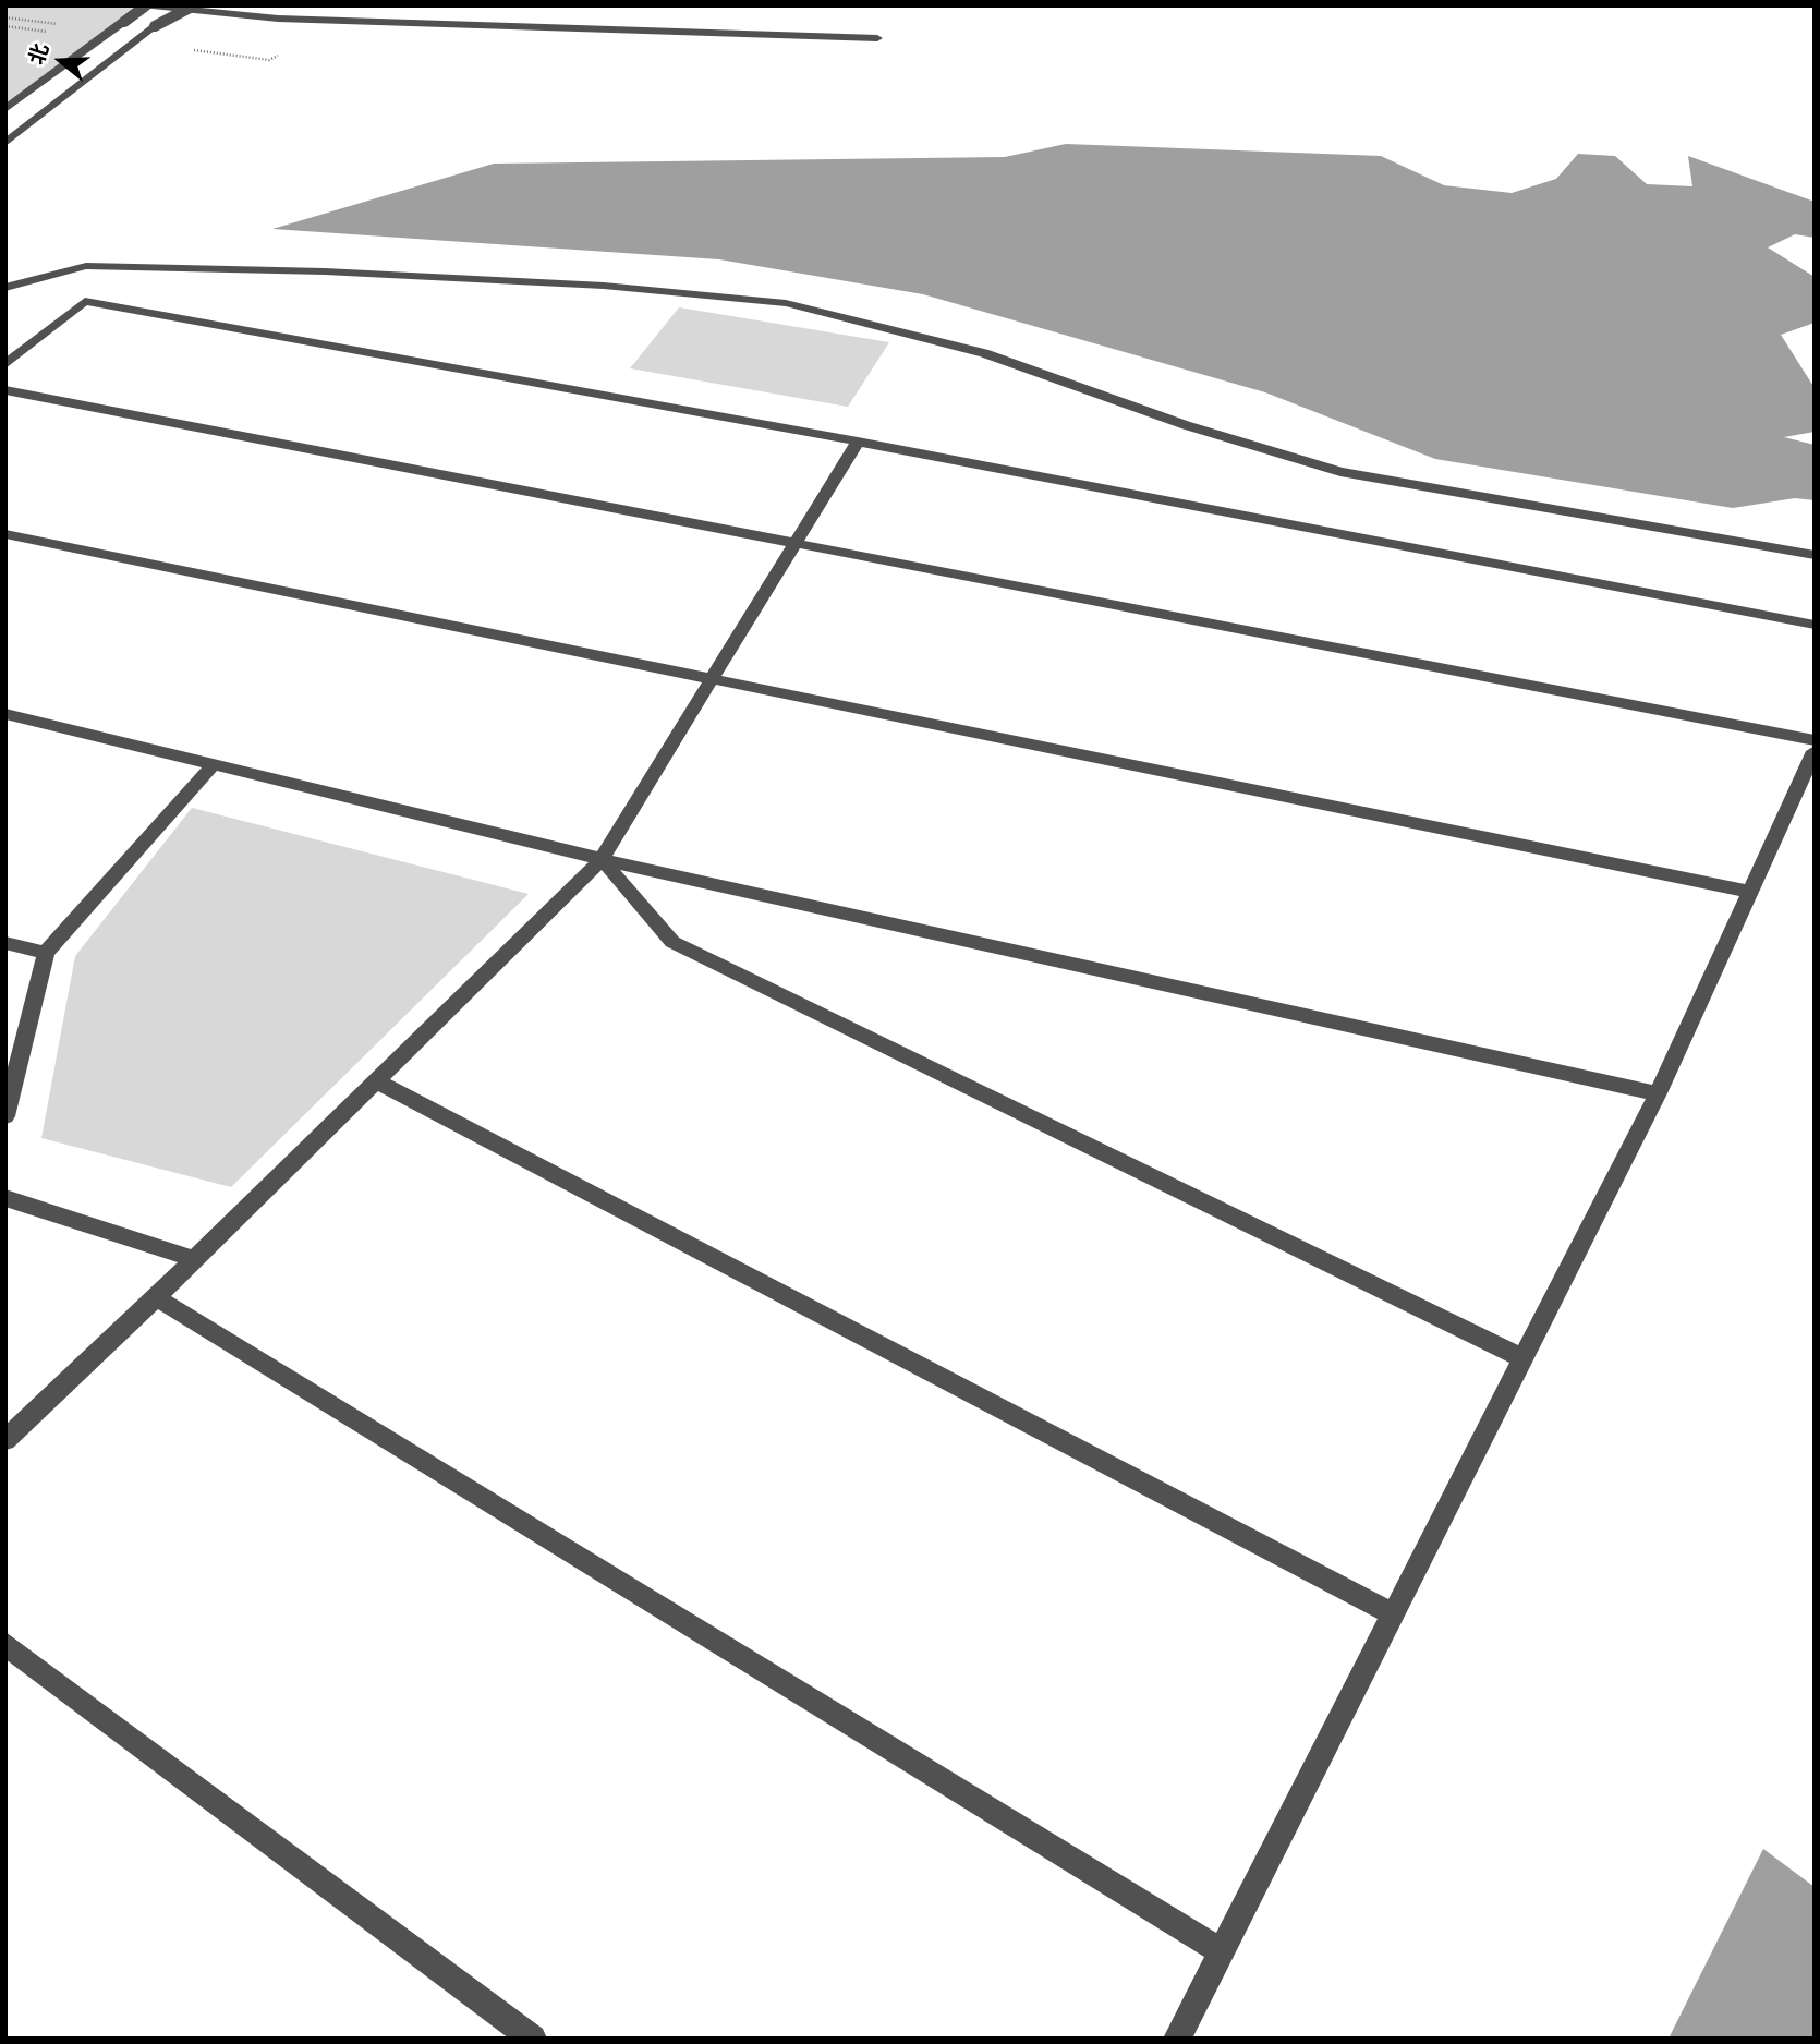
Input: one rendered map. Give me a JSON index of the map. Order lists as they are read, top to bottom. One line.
{"north":"left"}
